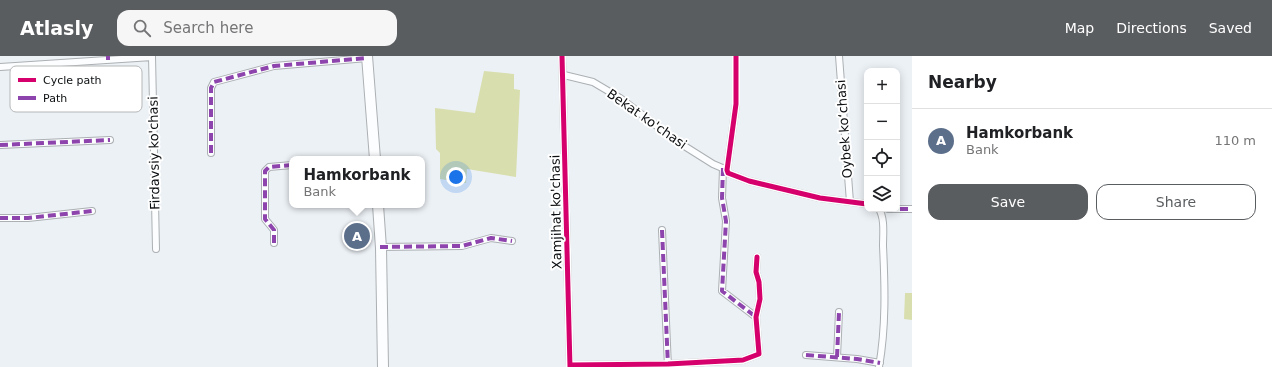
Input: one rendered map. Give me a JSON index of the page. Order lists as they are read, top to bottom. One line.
{"streets":{"street":["Bekat ko'chasi","Oybek koʻchasi","Firdavsiy ko'chasi","Xamjihat ko'chasi"]},"crossings":[["Bekat ko'chasi","Oybek koʻchasi"],["Bekat ko'chasi","Xamjihat ko'chasi"]],"legend":["Cycle path","Path"],"page":{"header":"Atlasly","search":"Search here","nav":["Map","Directions","Saved"],"heading":"Nearby","map_buttons":["+","−"],"list":[{"mark":"A","name":"Hamkorbank","note":"Bank","value":"110 m"}],"popup":["Hamkorbank","Bank"],"buttons":["Save","Share"],"pins":"A"}}
